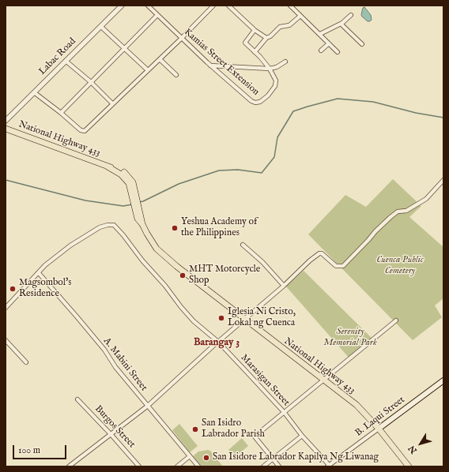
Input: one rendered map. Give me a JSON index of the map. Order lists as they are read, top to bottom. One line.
{"streets":{"main road":["National Highway 433","B. Laqui Street"],"street":["Labac Road","Kamias Street Extension","A. Mabini Street","Marasigan Street","Burgos Street"]},"crossings":[["National Highway 433","B. Laqui Street"],["A. Mabini Street","Marasigan Street"],["Marasigan Street","B. Laqui Street"]],"districts":["Barangay 3"],"parks":["Cuenca Public Cemetery","Serenity Memorial Park"],"places":["Yeshua Academy of the Philippines","MHT Motorcycle Shop","Magsombol's Residence","Iglesia Ni Cristo, Lokal ng Cuenca","San Isidro Labrador Parish","San Isidore Labrador Kapilya Ng Liwanag"],"scale_bar":"100 m","north":"bottom left"}
